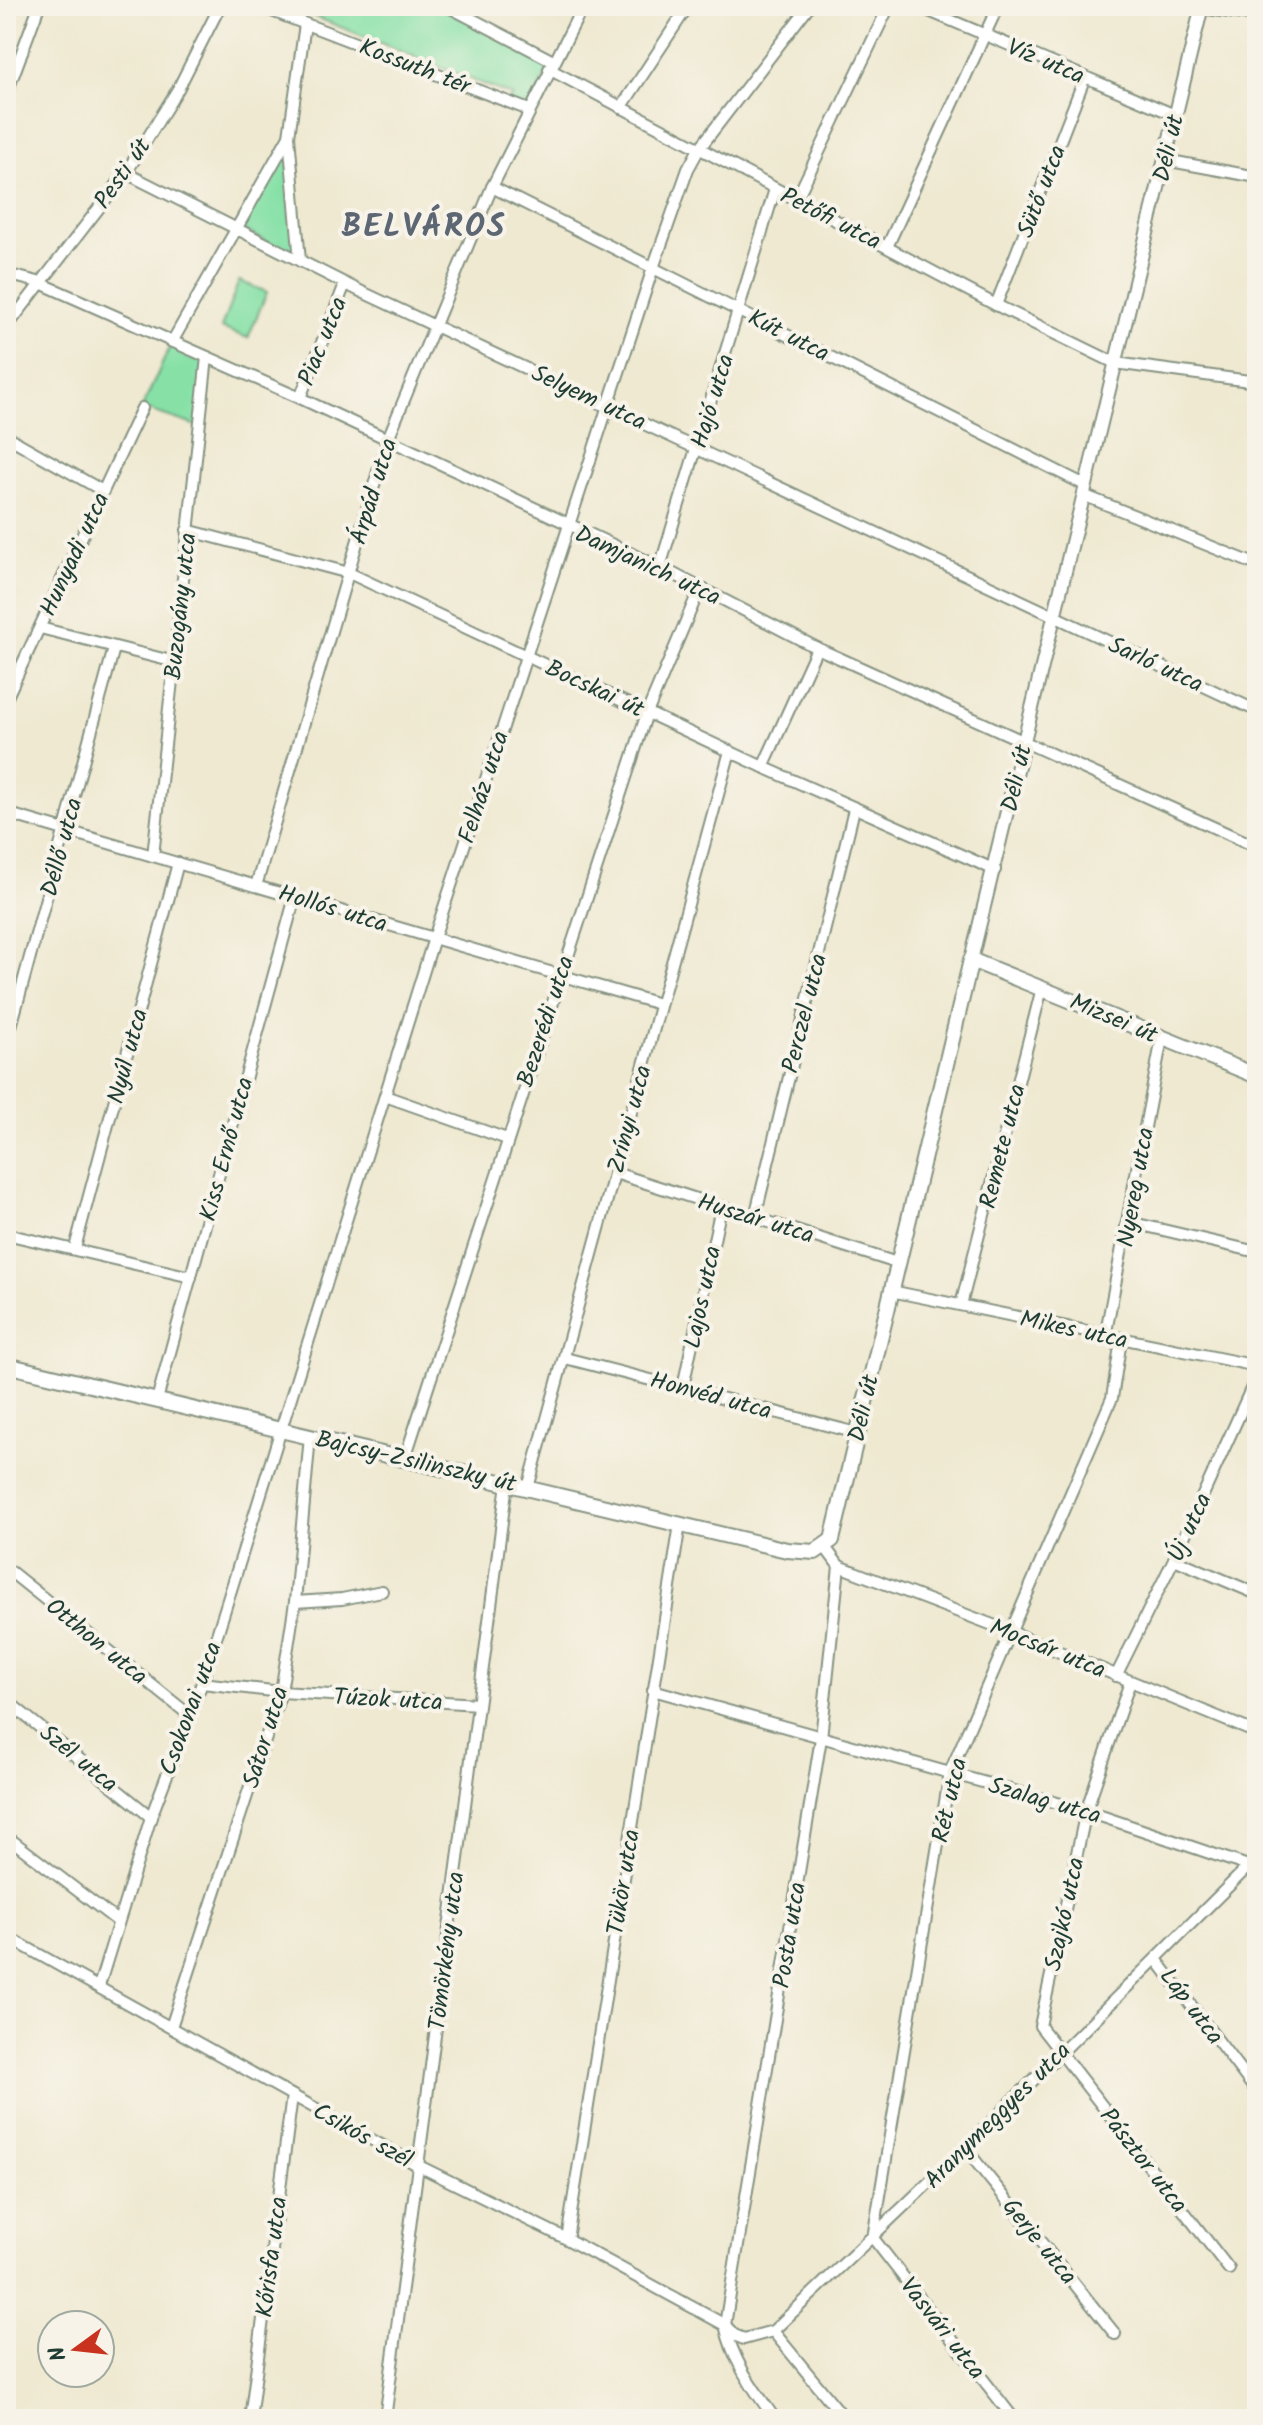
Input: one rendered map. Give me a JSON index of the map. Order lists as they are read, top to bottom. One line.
{"streets":{"main road":["Déli út","Mizsei út","Bajcsy-Zsilinszky út"],"street":["Víz utca","Kossuth tér","Pesti út","Sütő utca","Petőfi utca","Kút utca","Piac utca","Selyem utca","Hajó utca","Árpád utca","Hunyadi utca","Damjanich utca","Buzogány utca","Sarló utca","Bocskai út","Felház utca","Déllő utca","Hollós utca","Perczel utca","Bezerédi utca","Nyúl utca","Zrínyi utca","Remete utca","Kiss Ernő utca","Nyereg utca","Huszár utca","Lajos utca","Mikes utca","Honvéd utca","Új utca","Otthon utca","Mocsár utca","Túzok utca","Csokonai utca","Sátor utca","Szél utca","Rét utca","Szalag utca","Tükör utca","Szajkó utca","Posta utca","Tömörkény utca","Láp utca","Aranymeggyes utca","Csikós szél","Pásztor utca","Gerje utca","Kőrisfa utca","Vasvári utca"]},"crossings":[["Víz utca","Déli út"],["Víz utca","Sütő utca"],["Kossuth tér","Árpád utca"],["Déli út","Petőfi utca"],["Déli út","Kút utca"],["Déli út","Selyem utca"],["Déli út","Damjanich utca"],["Déli út","Sarló utca"],["Déli út","Bocskai út"],["Déli út","Mizsei út"],["Déli út","Huszár utca"],["Déli út","Mikes utca"],["Déli út","Honvéd utca"],["Déli út","Bajcsy-Zsilinszky út"],["Pesti út","Selyem utca"],["Pesti út","Damjanich utca"],["Sütő utca","Petőfi utca"],["Petőfi utca","Hajó utca"],["Petőfi utca","Felház utca"],["Kút utca","Hajó utca"],["Kút utca","Árpád utca"],["Kút utca","Felház utca"],["Piac utca","Selyem utca"],["Piac utca","Damjanich utca"],["Selyem utca","Hajó utca"],["Selyem utca","Árpád utca"],["Selyem utca","Sarló utca"],["Selyem utca","Felház utca"],["Hajó utca","Damjanich utca"],["Árpád utca","Damjanich utca"],["Árpád utca","Bocskai út"],["Árpád utca","Hollós utca"],["Damjanich utca","Buzogány utca"],["Damjanich utca","Felház utca"],["Damjanich utca","Bezerédi utca"],["Buzogány utca","Bocskai út"],["Buzogány utca","Hollós utca"],["Bocskai út","Felház utca"],["Bocskai út","Perczel utca"],["Bocskai út","Bezerédi utca"],["Bocskai út","Zrínyi utca"],["Felház utca","Hollós utca"],["Felház utca","Bajcsy-Zsilinszky út"],["Felház utca","Csokonai utca"],["Déllő utca","Hollós utca"],["Hollós utca","Bezerédi utca"],["Hollós utca","Nyúl utca"],["Hollós utca","Zrínyi utca"],["Hollós utca","Kiss Ernő utca"],["Perczel utca","Huszár utca"],["Mizsei út","Remete utca"],["Mizsei út","Nyereg utca"],["Bezerédi utca","Bajcsy-Zsilinszky út"],["Zrínyi utca","Huszár utca"],["Zrínyi utca","Honvéd utca"],["Zrínyi utca","Bajcsy-Zsilinszky út"],["Remete utca","Mikes utca"],["Kiss Ernő utca","Bajcsy-Zsilinszky út"],["Nyereg utca","Mikes utca"],["Huszár utca","Lajos utca"],["Lajos utca","Honvéd utca"],["Mikes utca","Rét utca"],["Bajcsy-Zsilinszky út","Csokonai utca"],["Bajcsy-Zsilinszky út","Sátor utca"],["Bajcsy-Zsilinszky út","Tükör utca"],["Bajcsy-Zsilinszky út","Tömörkény utca"],["Új utca","Mocsár utca"],["Otthon utca","Csokonai utca"],["Mocsár utca","Rét utca"],["Mocsár utca","Szajkó utca"],["Mocsár utca","Posta utca"],["Túzok utca","Csokonai utca"],["Túzok utca","Sátor utca"],["Túzok utca","Tömörkény utca"],["Csokonai utca","Szél utca"],["Csokonai utca","Csikós szél"],["Sátor utca","Csikós szél"],["Rét utca","Szalag utca"],["Rét utca","Aranymeggyes utca"],["Rét utca","Vasvári utca"],["Szalag utca","Tükör utca"],["Szalag utca","Szajkó utca"],["Szalag utca","Posta utca"],["Szalag utca","Aranymeggyes utca"],["Tükör utca","Csikós szél"],["Szajkó utca","Aranymeggyes utca"],["Szajkó utca","Pásztor utca"],["Posta utca","Csikós szél"],["Tömörkény utca","Csikós szél"],["Láp utca","Aranymeggyes utca"],["Aranymeggyes utca","Pásztor utca"],["Aranymeggyes utca","Gerje utca"],["Aranymeggyes utca","Vasvári utca"],["Csikós szél","Kőrisfa utca"]],"districts":["BELVÁROS"],"north":"left"}
